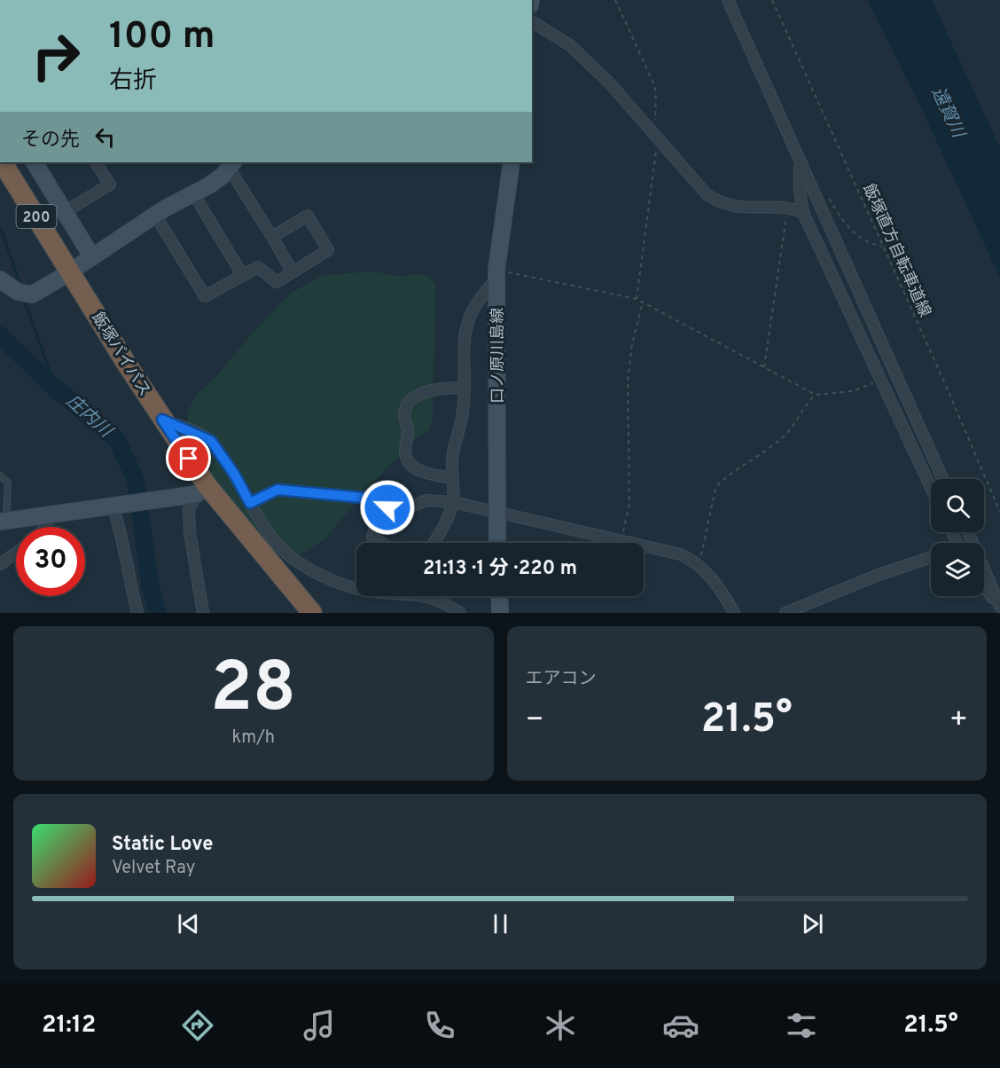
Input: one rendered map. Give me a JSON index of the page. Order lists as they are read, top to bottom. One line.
{"streets":{"highway":["200","飯塚バイパス"],"street":["口ノ原川島線"],"path":["飯塚直方自転車道線"]},"crossings":[["200","飯塚バイパス"]],"water":["遠賀川","庄内川"],"page":{"turn":["100 m","右折"],"then":"その先","limit":"30","trip":"21:13 · 1 分 · 220 m","tile":[["28","km/h"],"エアコン"],"heat":["−","21.5°","+"],"song":["Static Love","Velvet Ray"],"tabs":["21:12","21.5°"]}}
